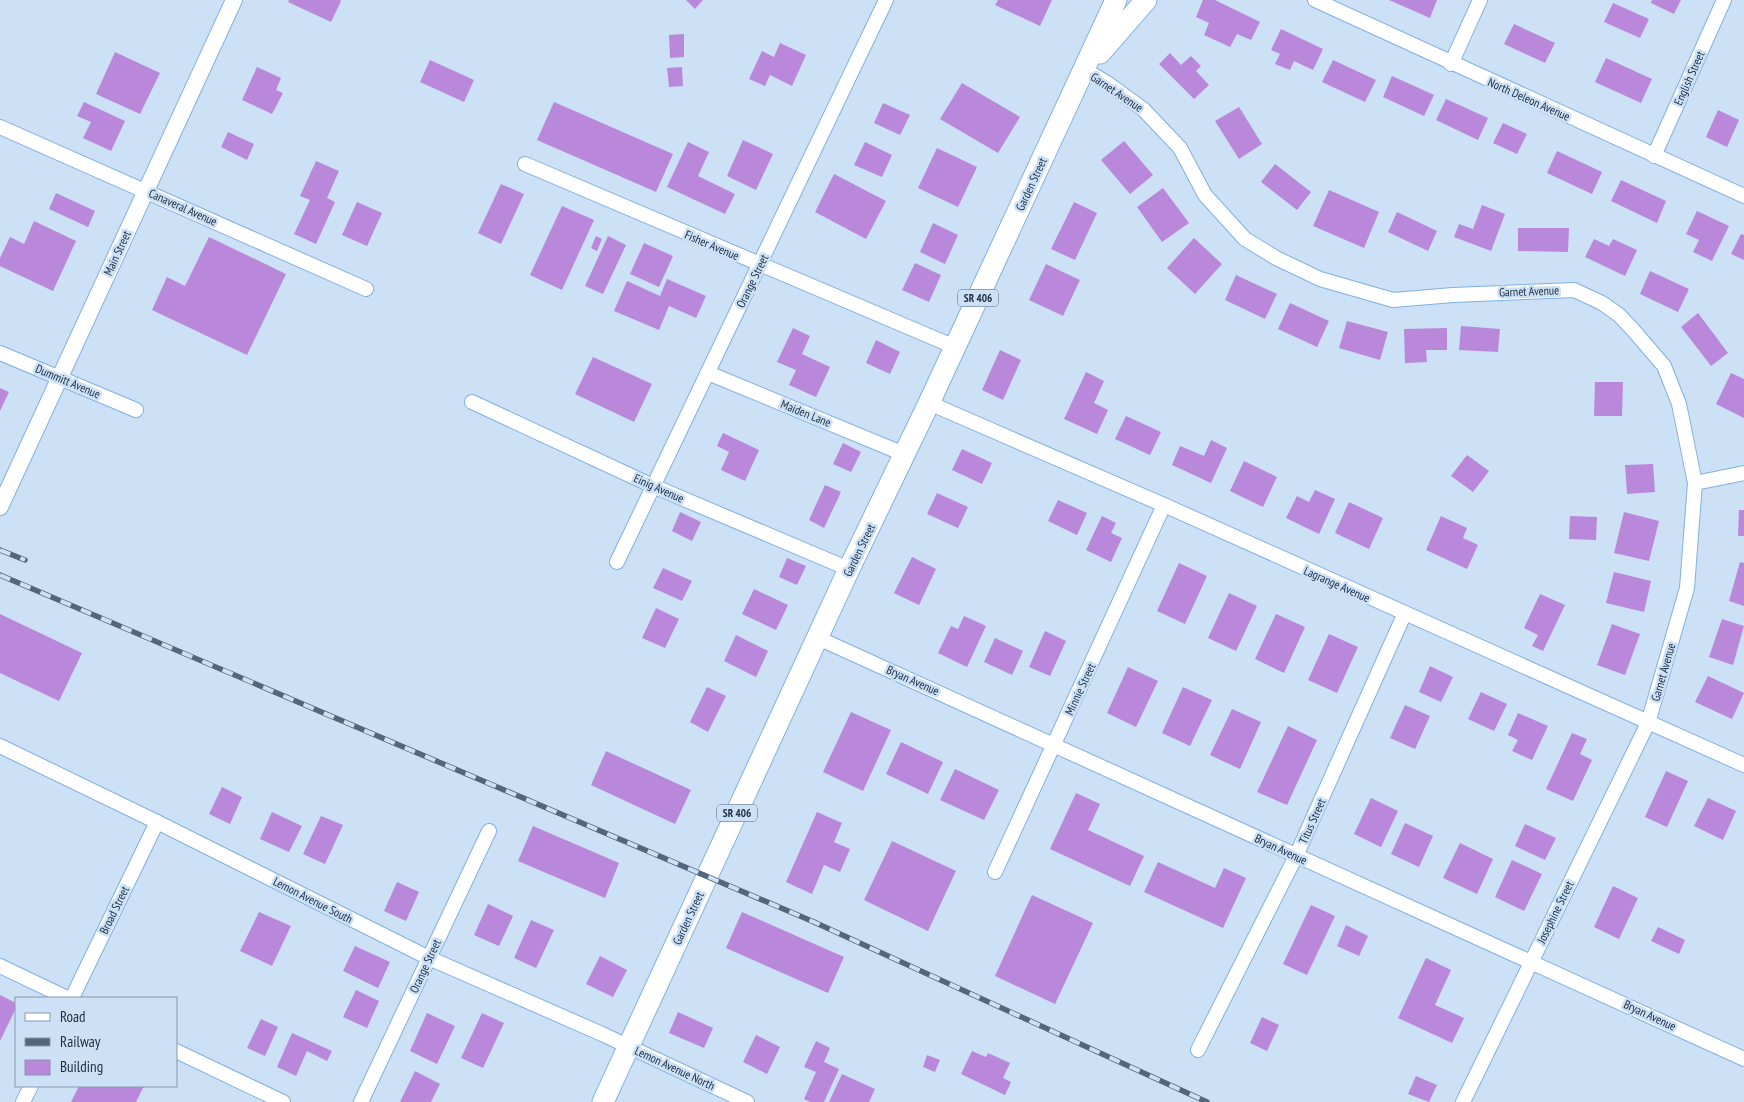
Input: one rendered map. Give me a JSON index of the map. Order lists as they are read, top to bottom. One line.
{"streets":{"main road":["Garden Street","SR 406"],"street":["English Street","Garnet Avenue","North Deleon Avenue","Canaveral Avenue","Fisher Avenue","Main Street","Orange Street","Dummitt Avenue","Maiden Lane","Einig Avenue","Lagrange Avenue","Bryan Avenue","Minnie Street","Titus Street","Lemon Avenue South","Broad Street","Josephine Street","Lemon Avenue North"]},"crossings":[["English Street","North Deleon Avenue"],["Garnet Avenue","Garden Street"],["Garnet Avenue","Lagrange Avenue"],["Garnet Avenue","Josephine Street"],["Garden Street","Fisher Avenue"],["Garden Street","Maiden Lane"],["Garden Street","Einig Avenue"],["Garden Street","Lagrange Avenue"],["Garden Street","Bryan Avenue"],["Garden Street","Lemon Avenue South"],["Garden Street","Lemon Avenue North"],["Canaveral Avenue","Main Street"],["Fisher Avenue","Orange Street"],["Main Street","Dummitt Avenue"],["Orange Street","Maiden Lane"],["Orange Street","Einig Avenue"],["Orange Street","Lemon Avenue South"],["Lagrange Avenue","Minnie Street"],["Lagrange Avenue","Titus Street"],["Lagrange Avenue","Josephine Street"],["Bryan Avenue","Minnie Street"],["Bryan Avenue","Titus Street"],["Bryan Avenue","Josephine Street"],["Lemon Avenue South","Broad Street"],["Lemon Avenue South","Lemon Avenue North"]],"legend":["Road","Railway","Building"]}
